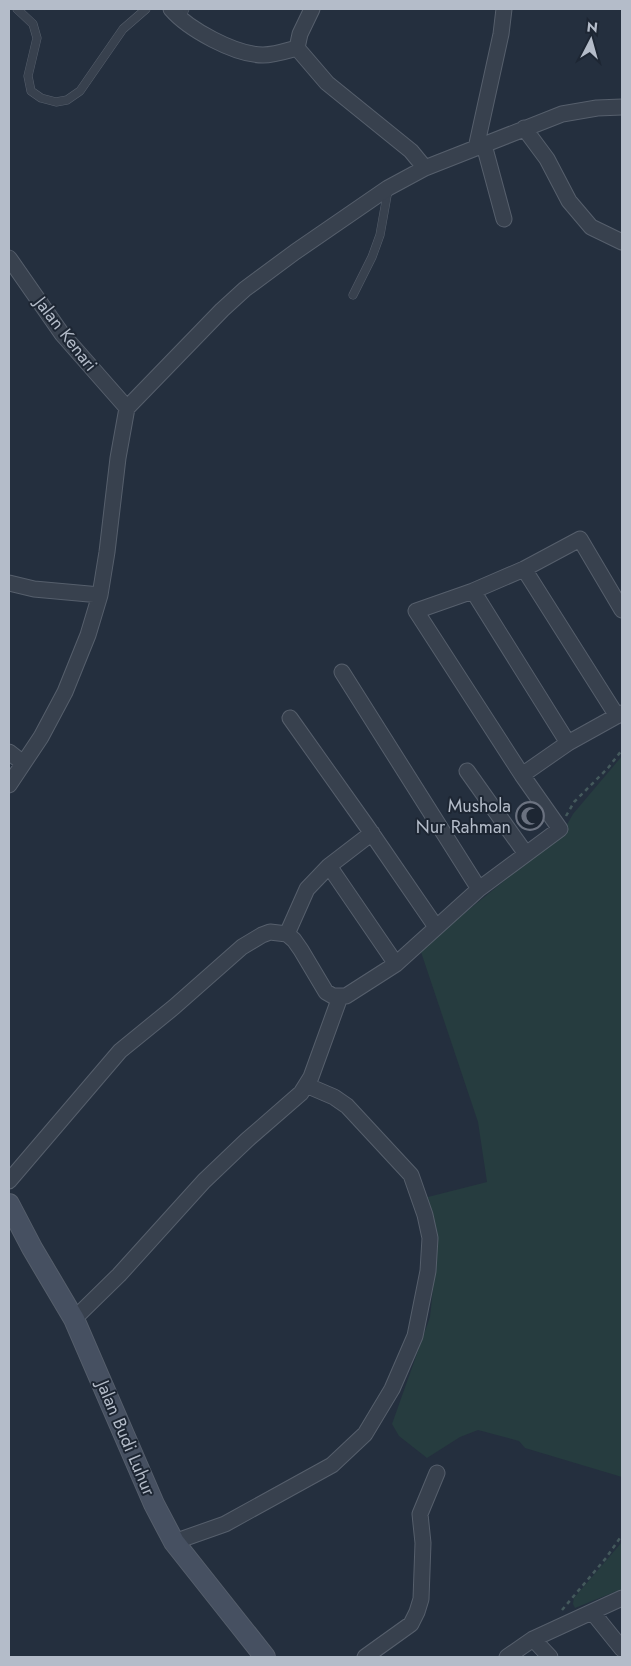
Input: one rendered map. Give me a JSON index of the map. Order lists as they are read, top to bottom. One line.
{"streets":{"main road":["Jalan Budi Luhur"],"street":["Jalan Kenari"]},"places":{"mosque":["Mushola Nur Rahman"]},"north":"top"}
